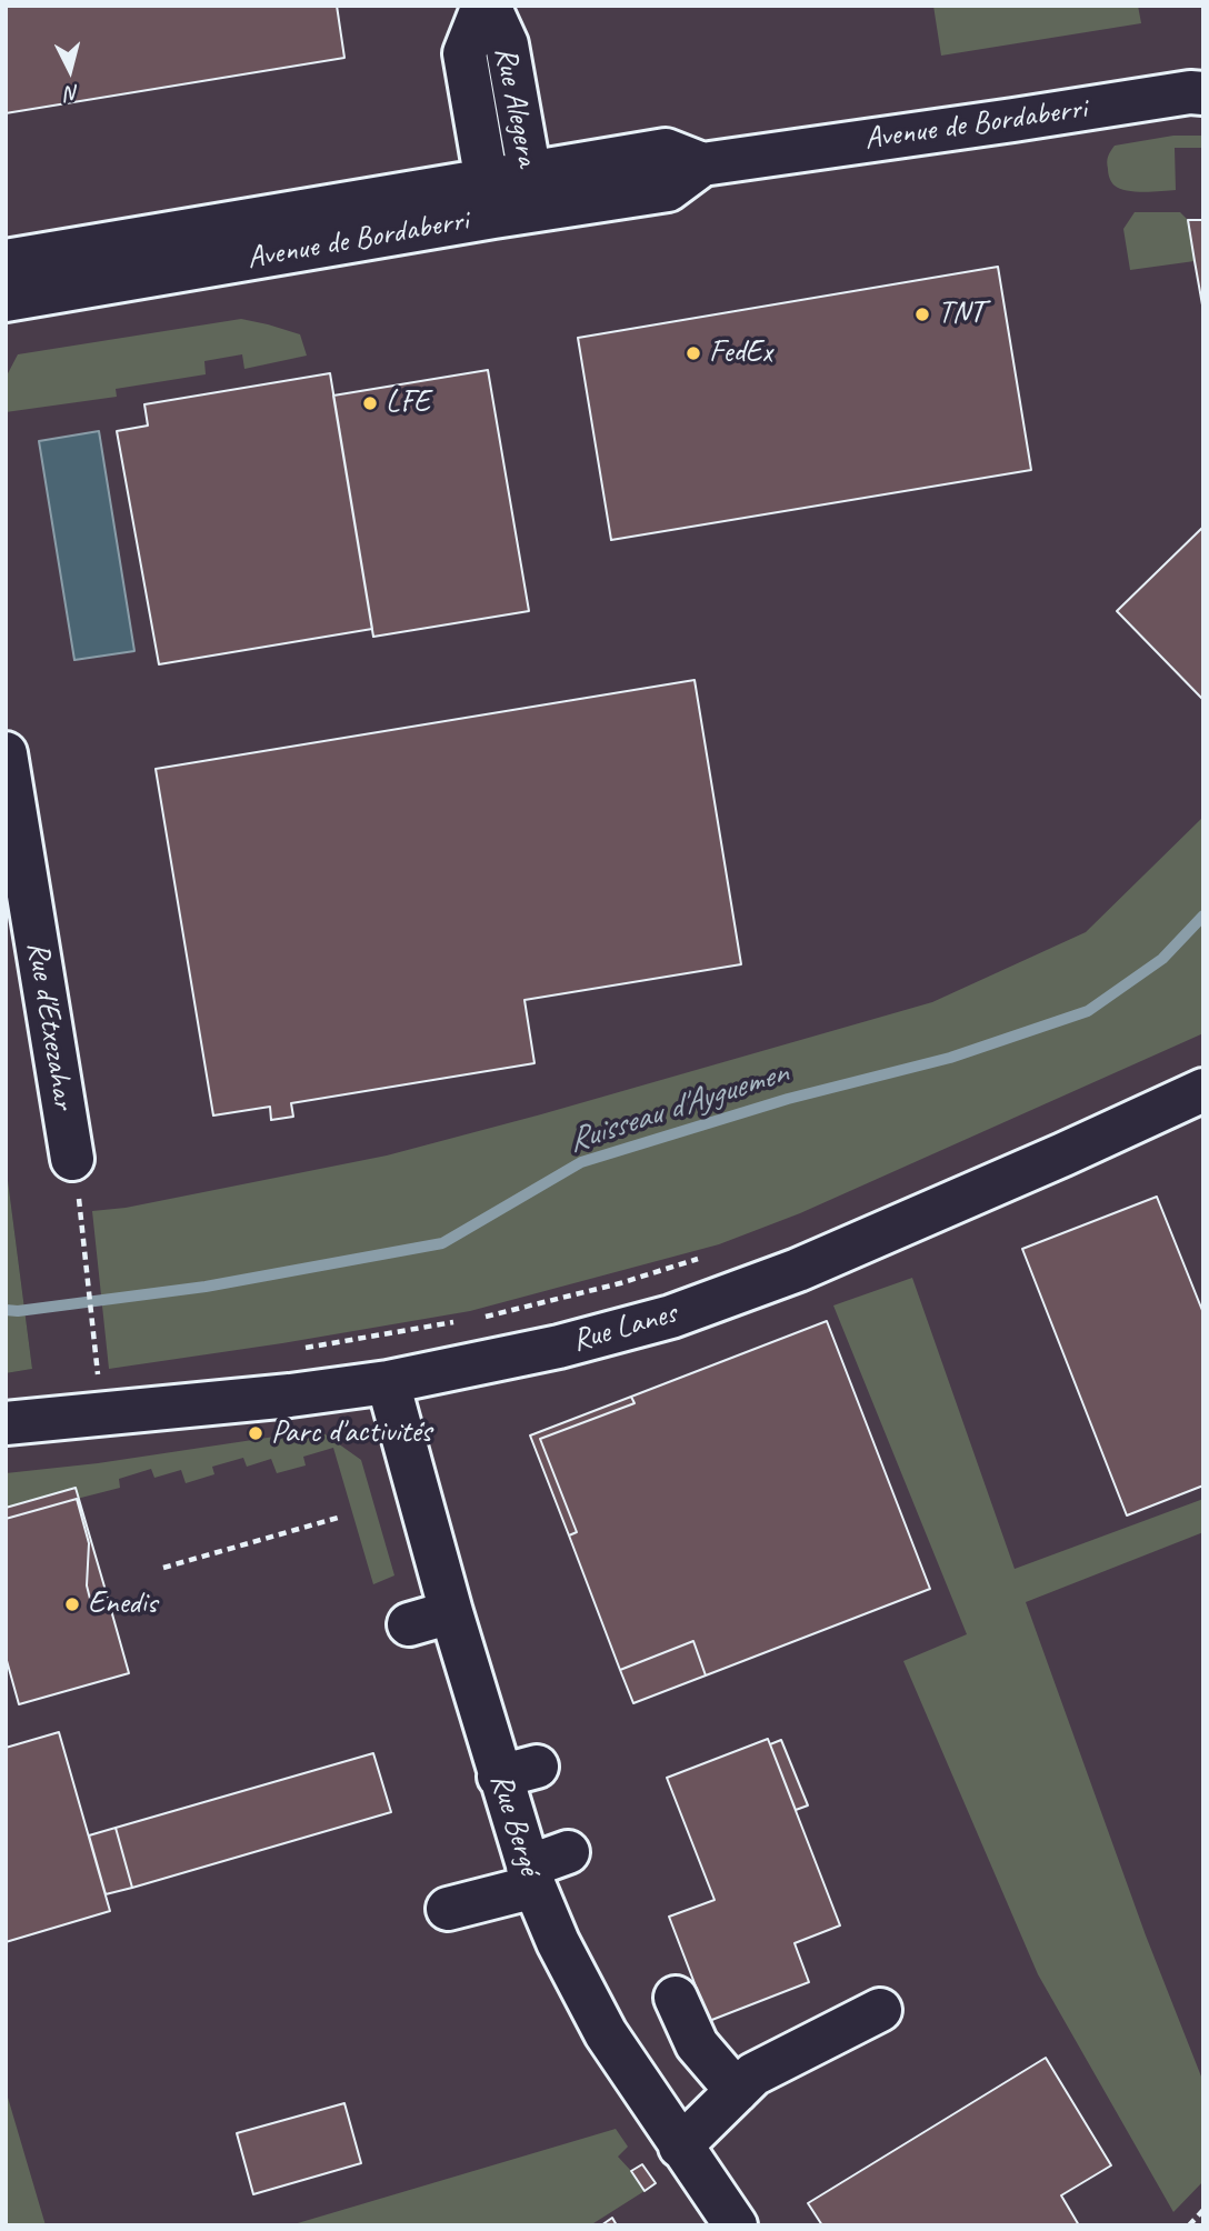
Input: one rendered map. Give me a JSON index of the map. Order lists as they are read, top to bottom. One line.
{"streets":{"street":["Rue Alegera","Avenue de Bordaberri","Rue d'Etxezahar","Rue Lanes","Rue Bergé"]},"crossings":[["Rue Alegera","Avenue de Bordaberri"],["Rue Lanes","Rue Bergé"]],"water":["Ruisseau d'Ayguemen"],"places":["TNT","FedEx","LFE","Parc d'activités","Enedis"],"north":"bottom"}
